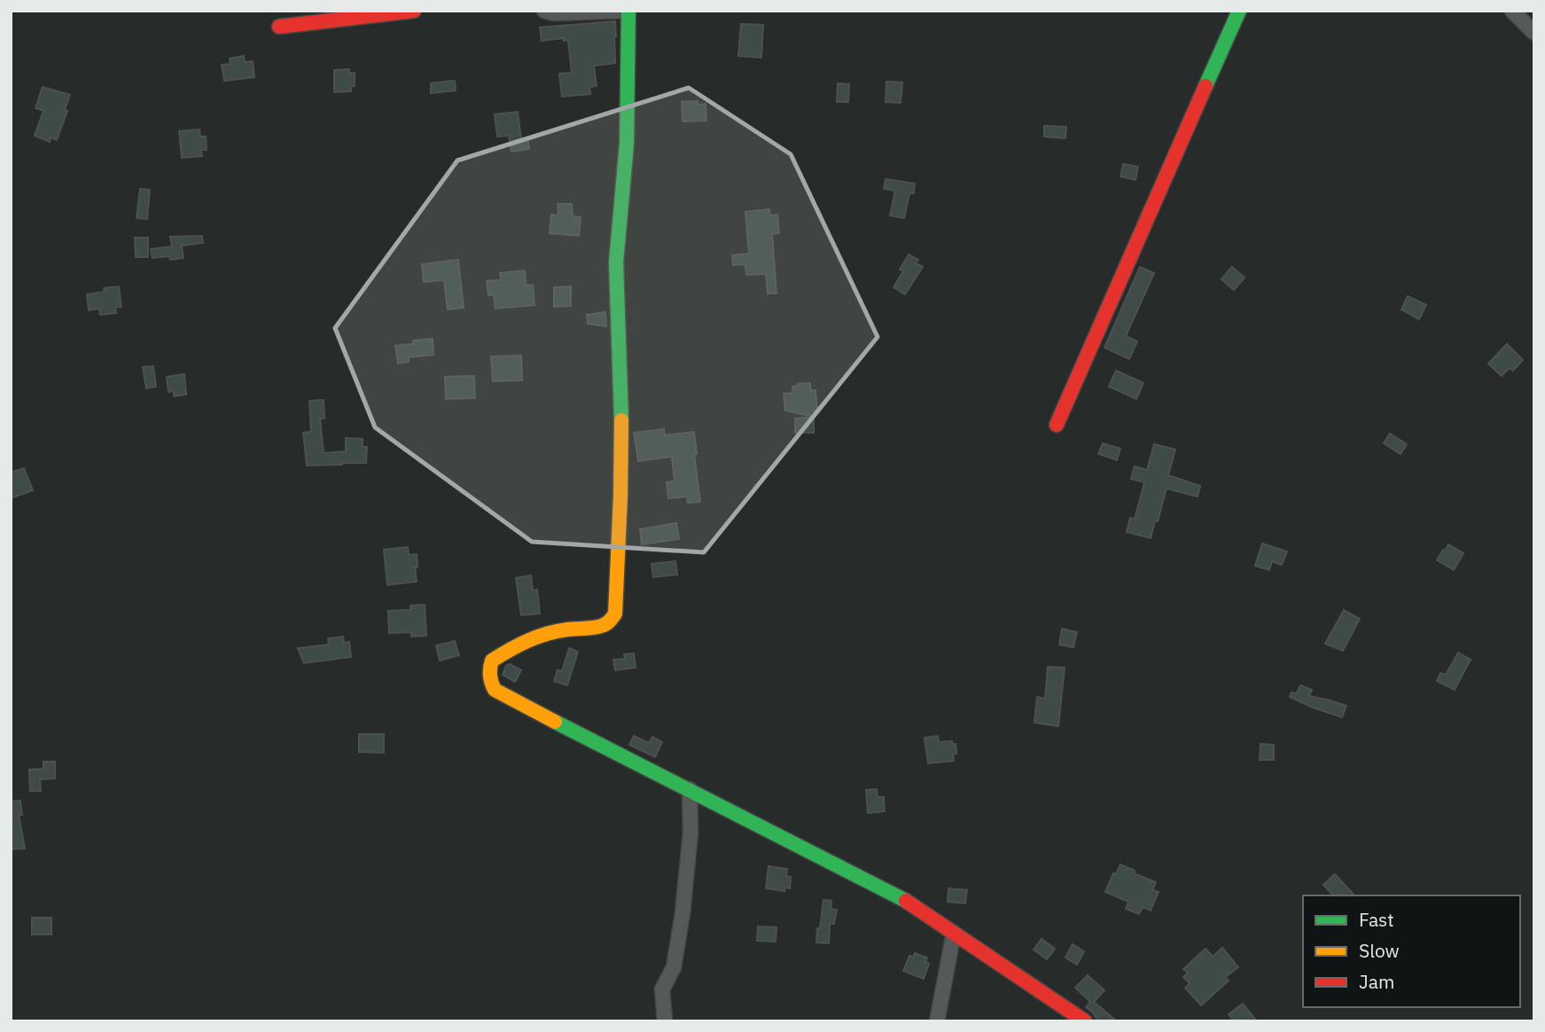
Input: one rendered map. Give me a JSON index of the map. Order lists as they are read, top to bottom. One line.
{"legend":["Fast","Slow","Jam"]}
